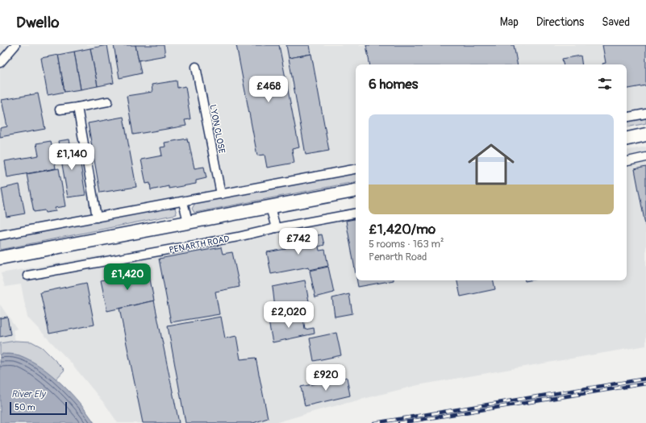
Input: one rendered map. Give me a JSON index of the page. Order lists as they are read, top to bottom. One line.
{"streets":{"street":["LYON CLOSE","PENARTH ROAD"]},"water":["River Ely"],"scale_bar":"50 m","page":{"header":"Dwello","nav":["Map","Directions","Saved"],"heading":"6 homes","price":["£468","£1,140","£742","£1,420","£2,020","£920"],"list":[{"name":"£1,420/mo","note":"5 rooms · 163 m² · Penarth Road"}],"scale":"50 m"}}
